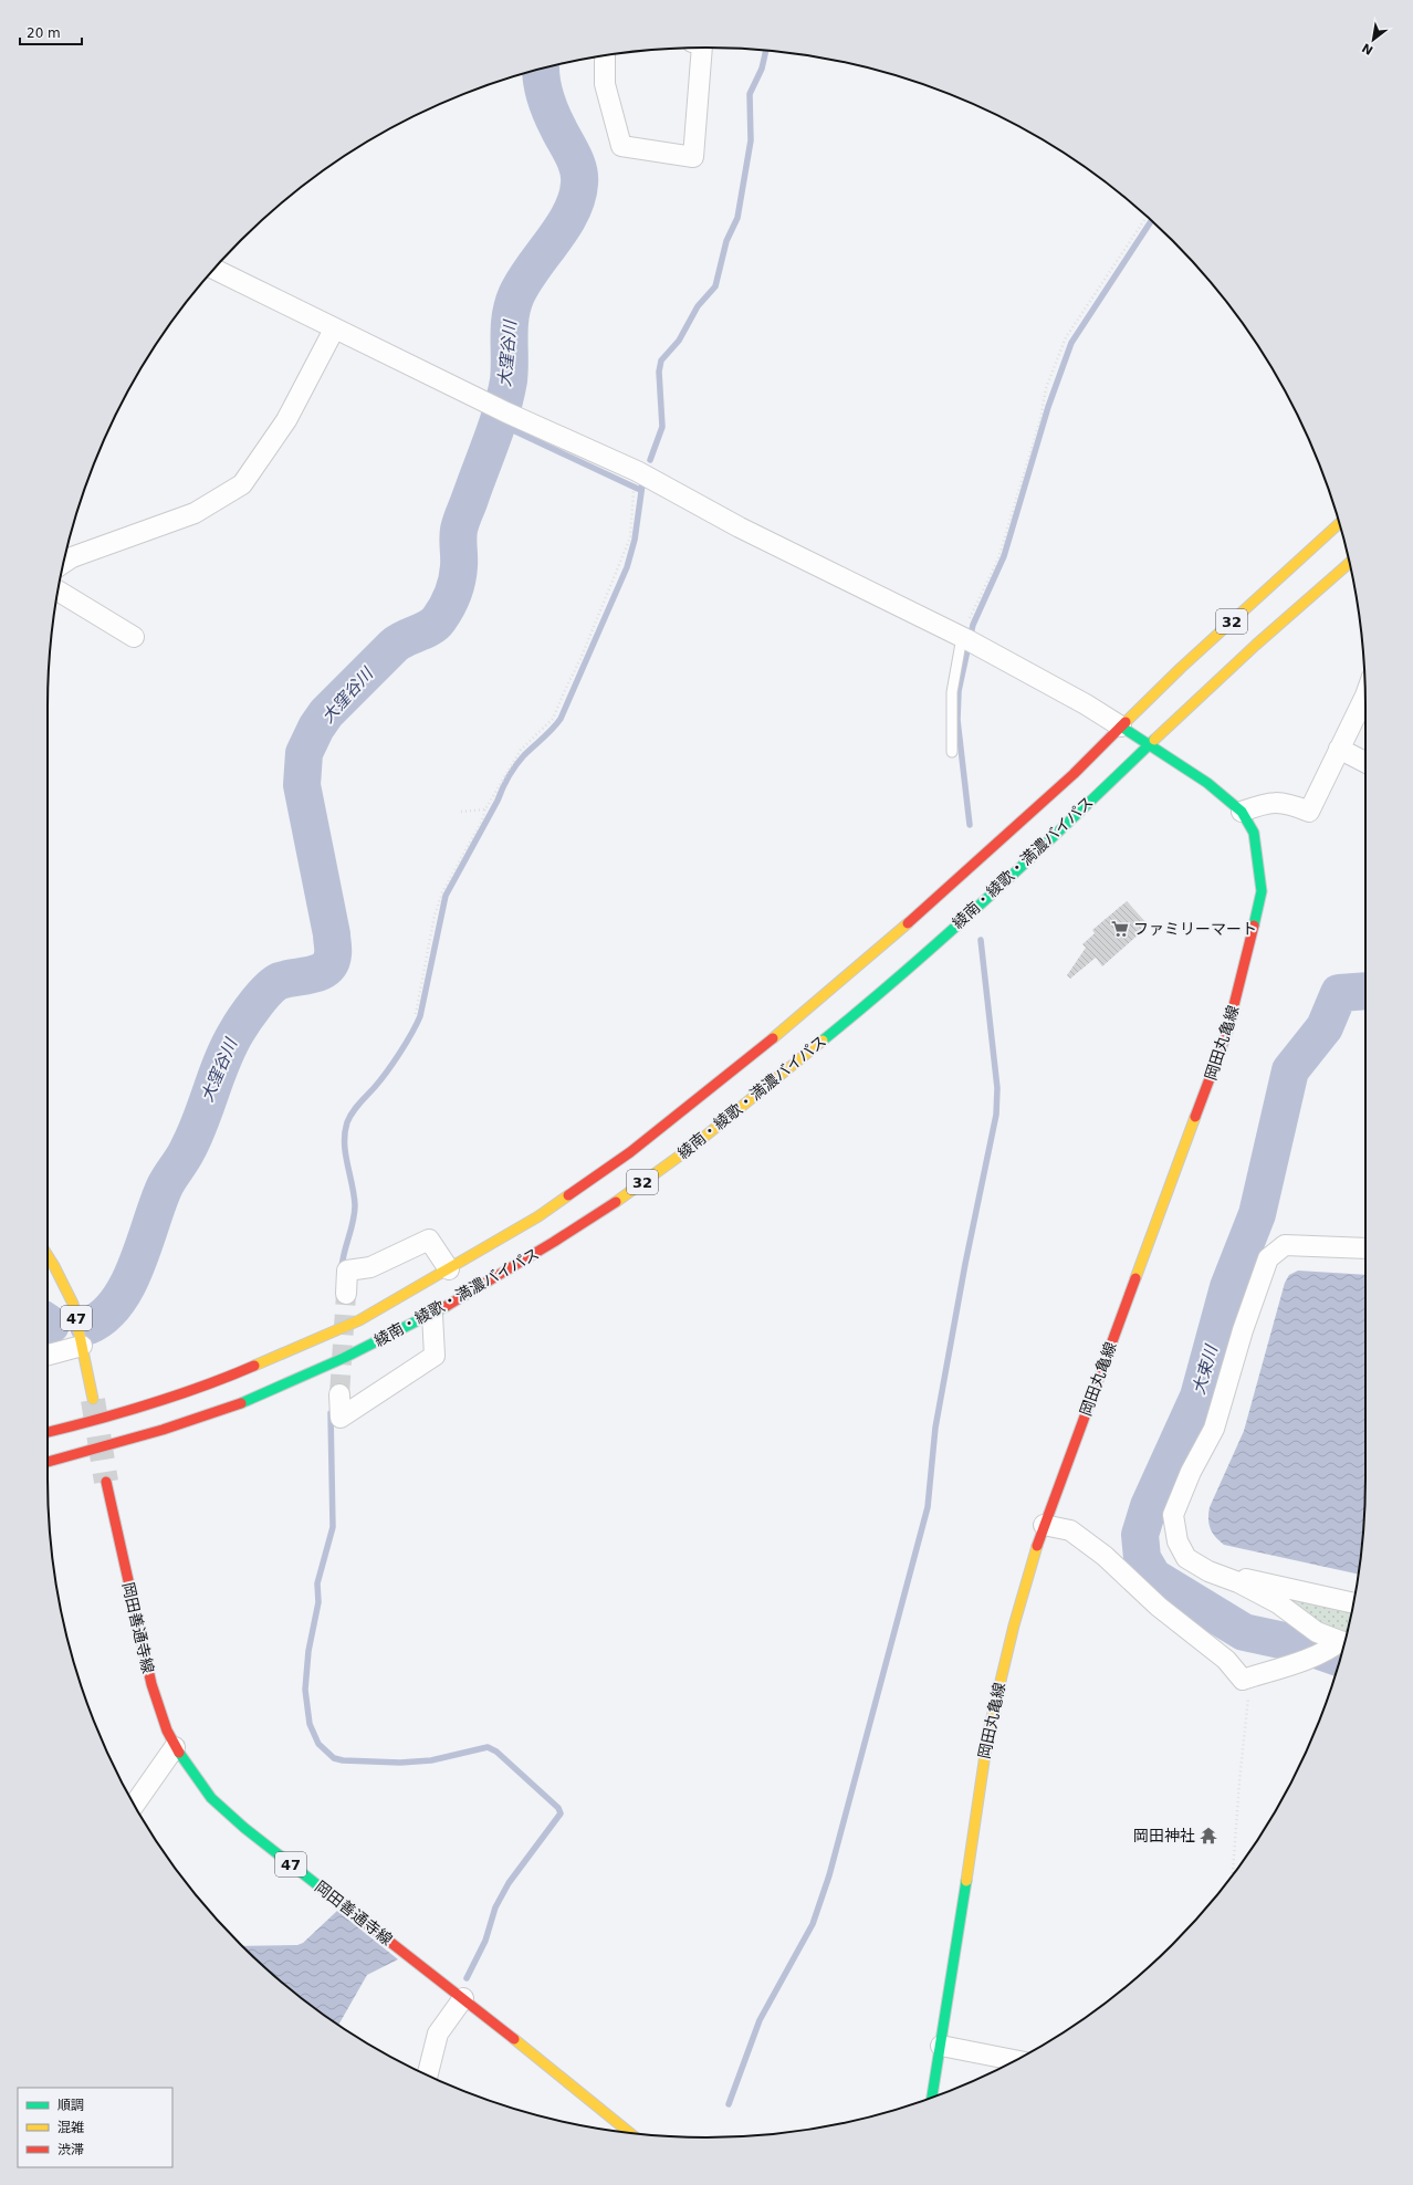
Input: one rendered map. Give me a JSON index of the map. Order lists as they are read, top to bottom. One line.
{"streets":{"main road":["32","綾南・綾歌・満濃バイパス","岡田丸亀線","47","岡田善通寺線"]},"crossings":[["綾南・綾歌・満濃バイパス","岡田丸亀線"]],"water":["大窪谷川","大束川"],"places":{"supermarket":["ファミリーマート"],"temple":["岡田神社"]},"legend":["順調","混雑","渋滞"],"scale_bar":"20 m","north":"bottom left"}
